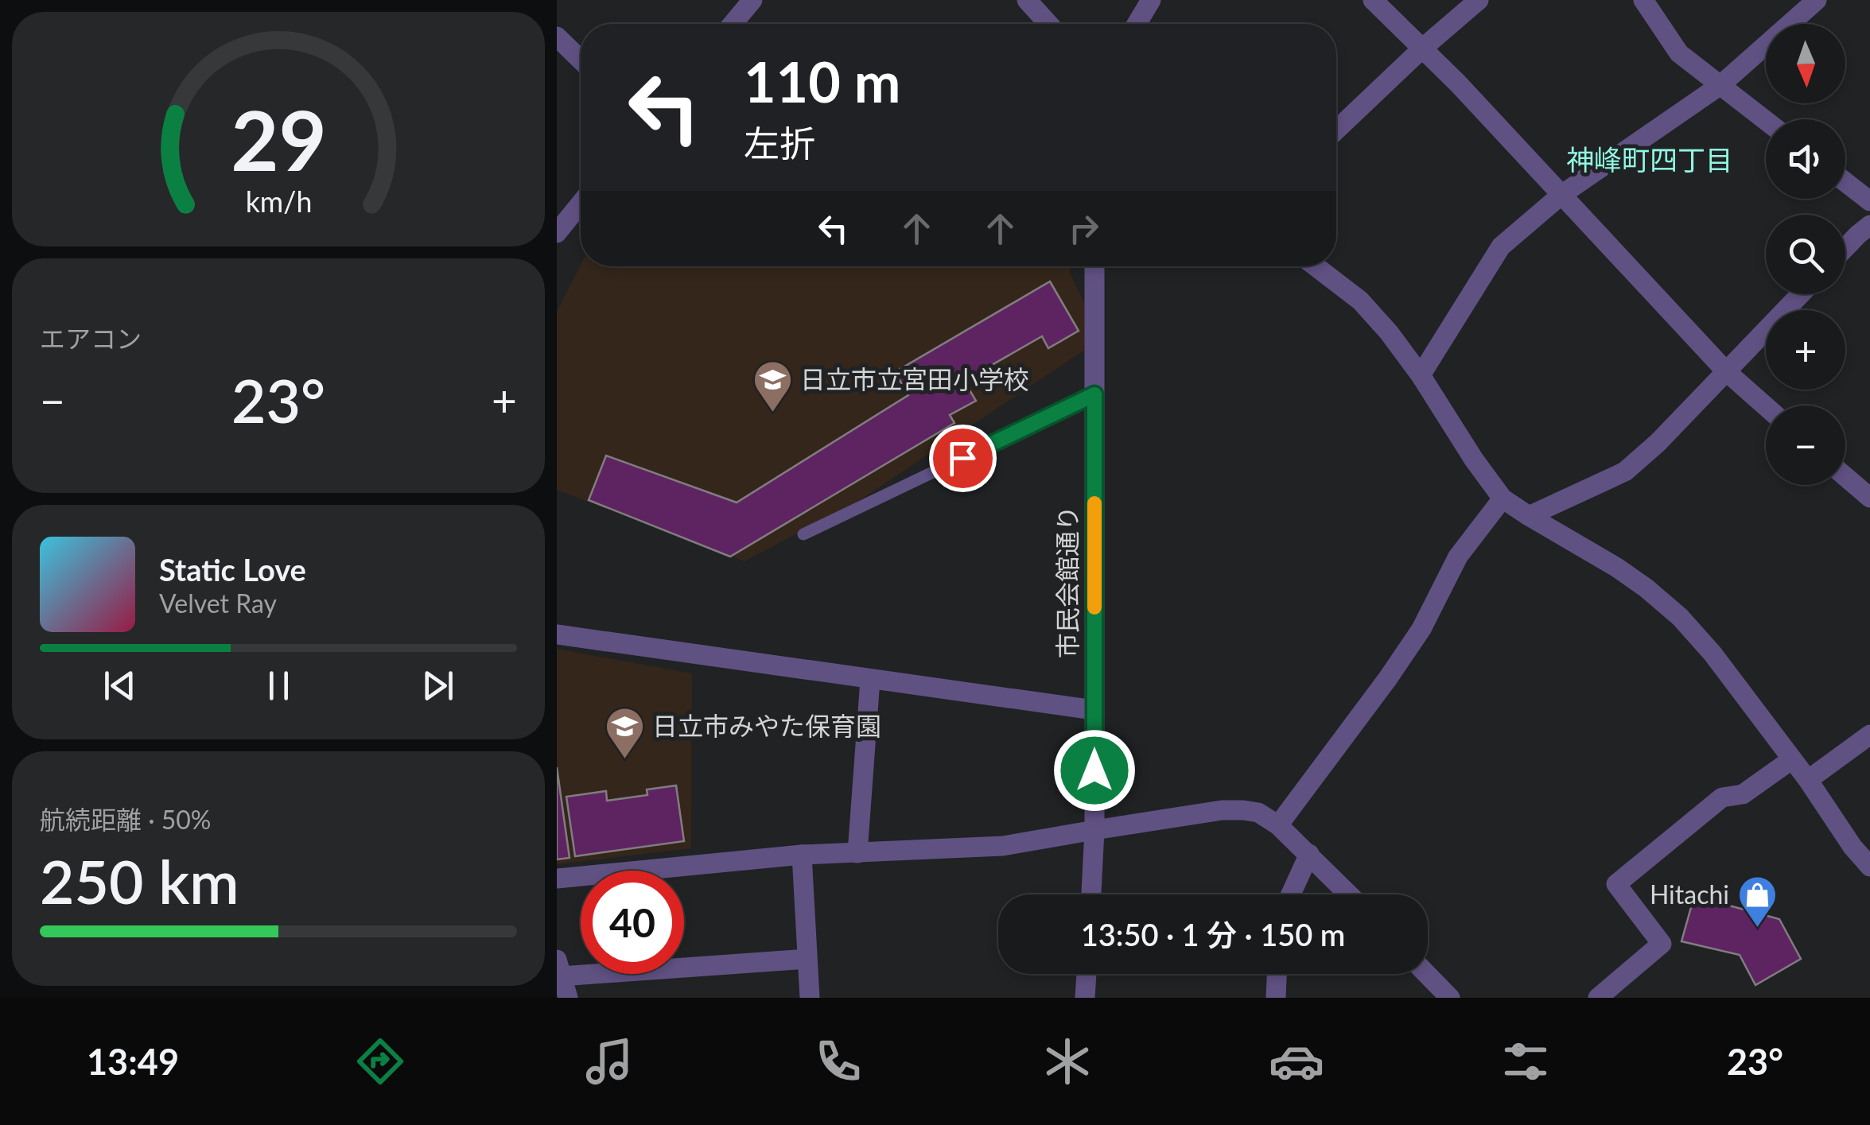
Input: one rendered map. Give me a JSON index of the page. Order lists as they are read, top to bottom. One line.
{"streets":{"street":["市民会館通り"]},"districts":["神峰町四丁目"],"places":{"school or university":["日立市立宮田小学校","日立市みやた保育園"],"shop":["Hitachi"]},"north":"bottom","page":{"map_buttons":["+","−"],"turn":["110 m","左折"],"tile":["エアコン",["航続距離 · 50%","250 km"]],"heat":["−","23°","+"],"song":["Static Love","Velvet Ray"],"limit":"40","trip":"13:50 · 1 分 · 150 m","tabs":["13:49","23°"],"gauge":["29","km/h"]}}
